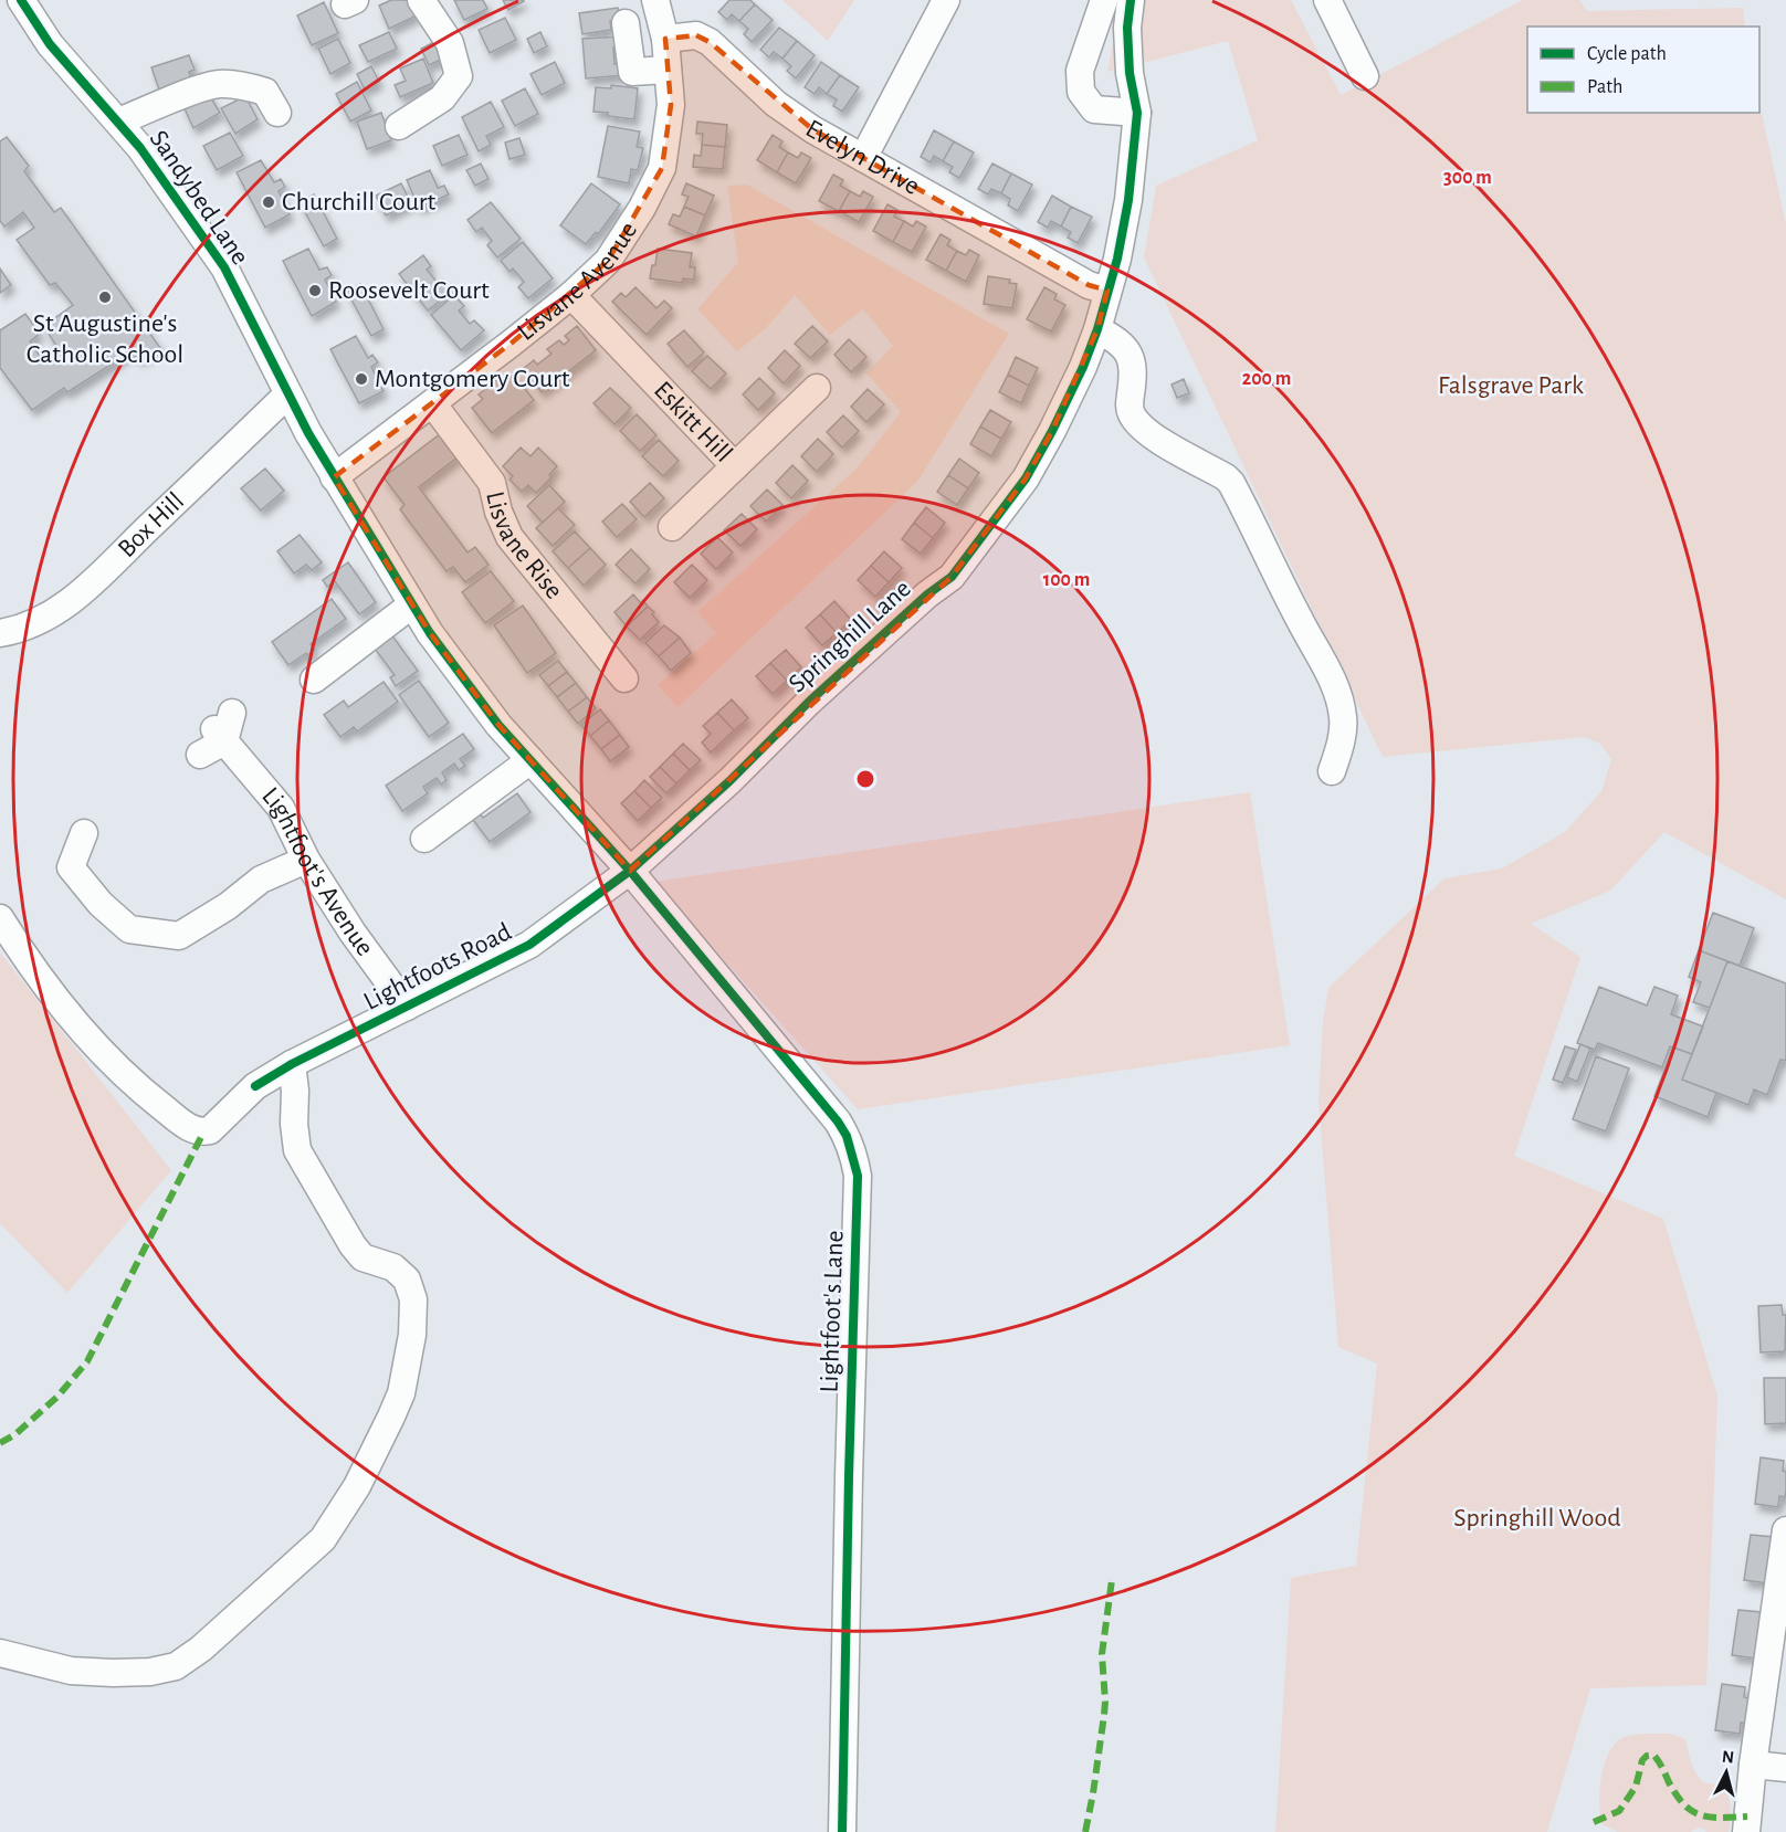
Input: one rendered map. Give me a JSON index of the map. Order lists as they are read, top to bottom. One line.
{"streets":{"street":["Evelyn Drive","Sandybed Lane","Lisvane Avenue","Eskitt Hill","Box Hill","Lisvane Rise","Springhill Lane","Lightfoot's Avenue","Lightfoots Road","Lightfoot's Lane"]},"crossings":[["Evelyn Drive","Lisvane Avenue"],["Evelyn Drive","Springhill Lane"],["Sandybed Lane","Lisvane Avenue"],["Sandybed Lane","Box Hill"],["Lisvane Avenue","Eskitt Hill"],["Lisvane Avenue","Lisvane Rise"],["Springhill Lane","Lightfoots Road"],["Springhill Lane","Lightfoot's Lane"],["Lightfoot's Avenue","Lightfoots Road"],["Lightfoots Road","Lightfoot's Lane"]],"parks":["Falsgrave Park","Springhill Wood"],"places":["Churchill Court","Roosevelt Court","St Augustine's Catholic School","Montgomery Court"],"legend":["Cycle path","Path"],"north":"top","rings":["300 m","200 m","100 m"]}
